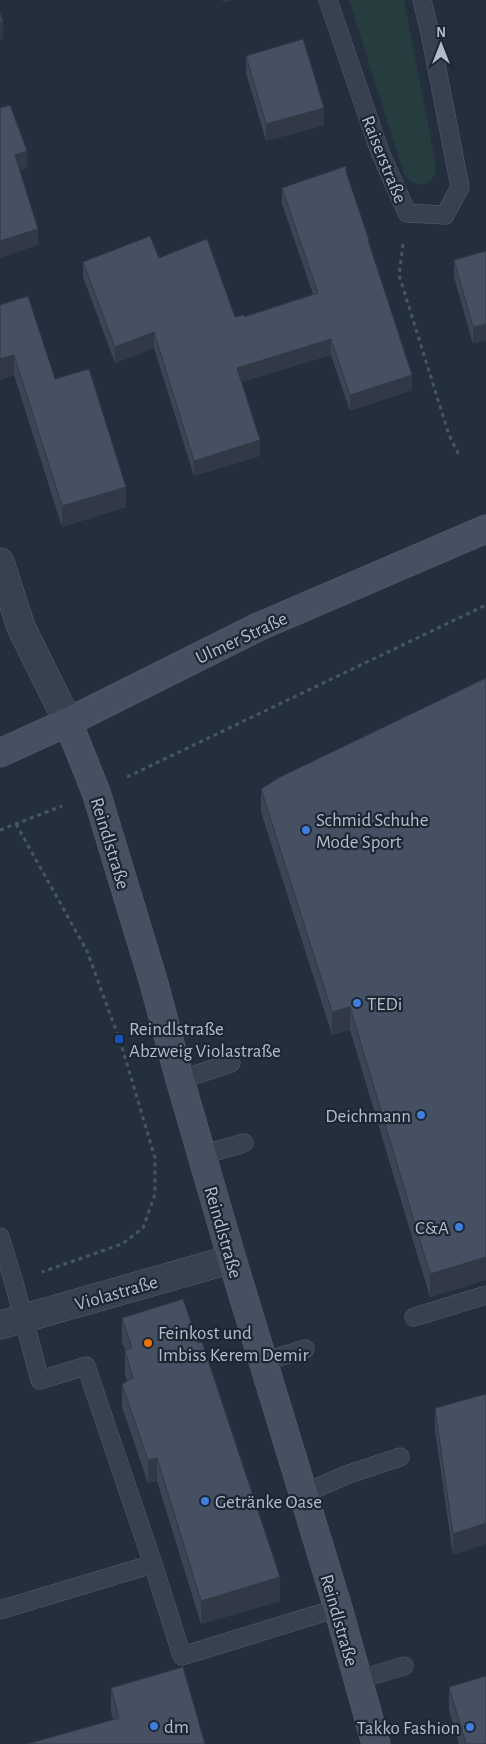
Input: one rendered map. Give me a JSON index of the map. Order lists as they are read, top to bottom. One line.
{"streets":{"street":["Ulmer Straße","Reindlstraße","Violastraße"],"lane":["Raiserstraße"]},"crossings":[["Ulmer Straße","Reindlstraße"],["Reindlstraße","Violastraße"]],"places":{"other":["Schmid Schuhe Mode Sport","TEDi","Deichmann","C&A","Feinkost und Imbiss Kerem Demir","Getränke Oase","dm","Takko Fashion"],"transit":["Reindlstraße Abzweig Violastraße"]},"north":"top"}
